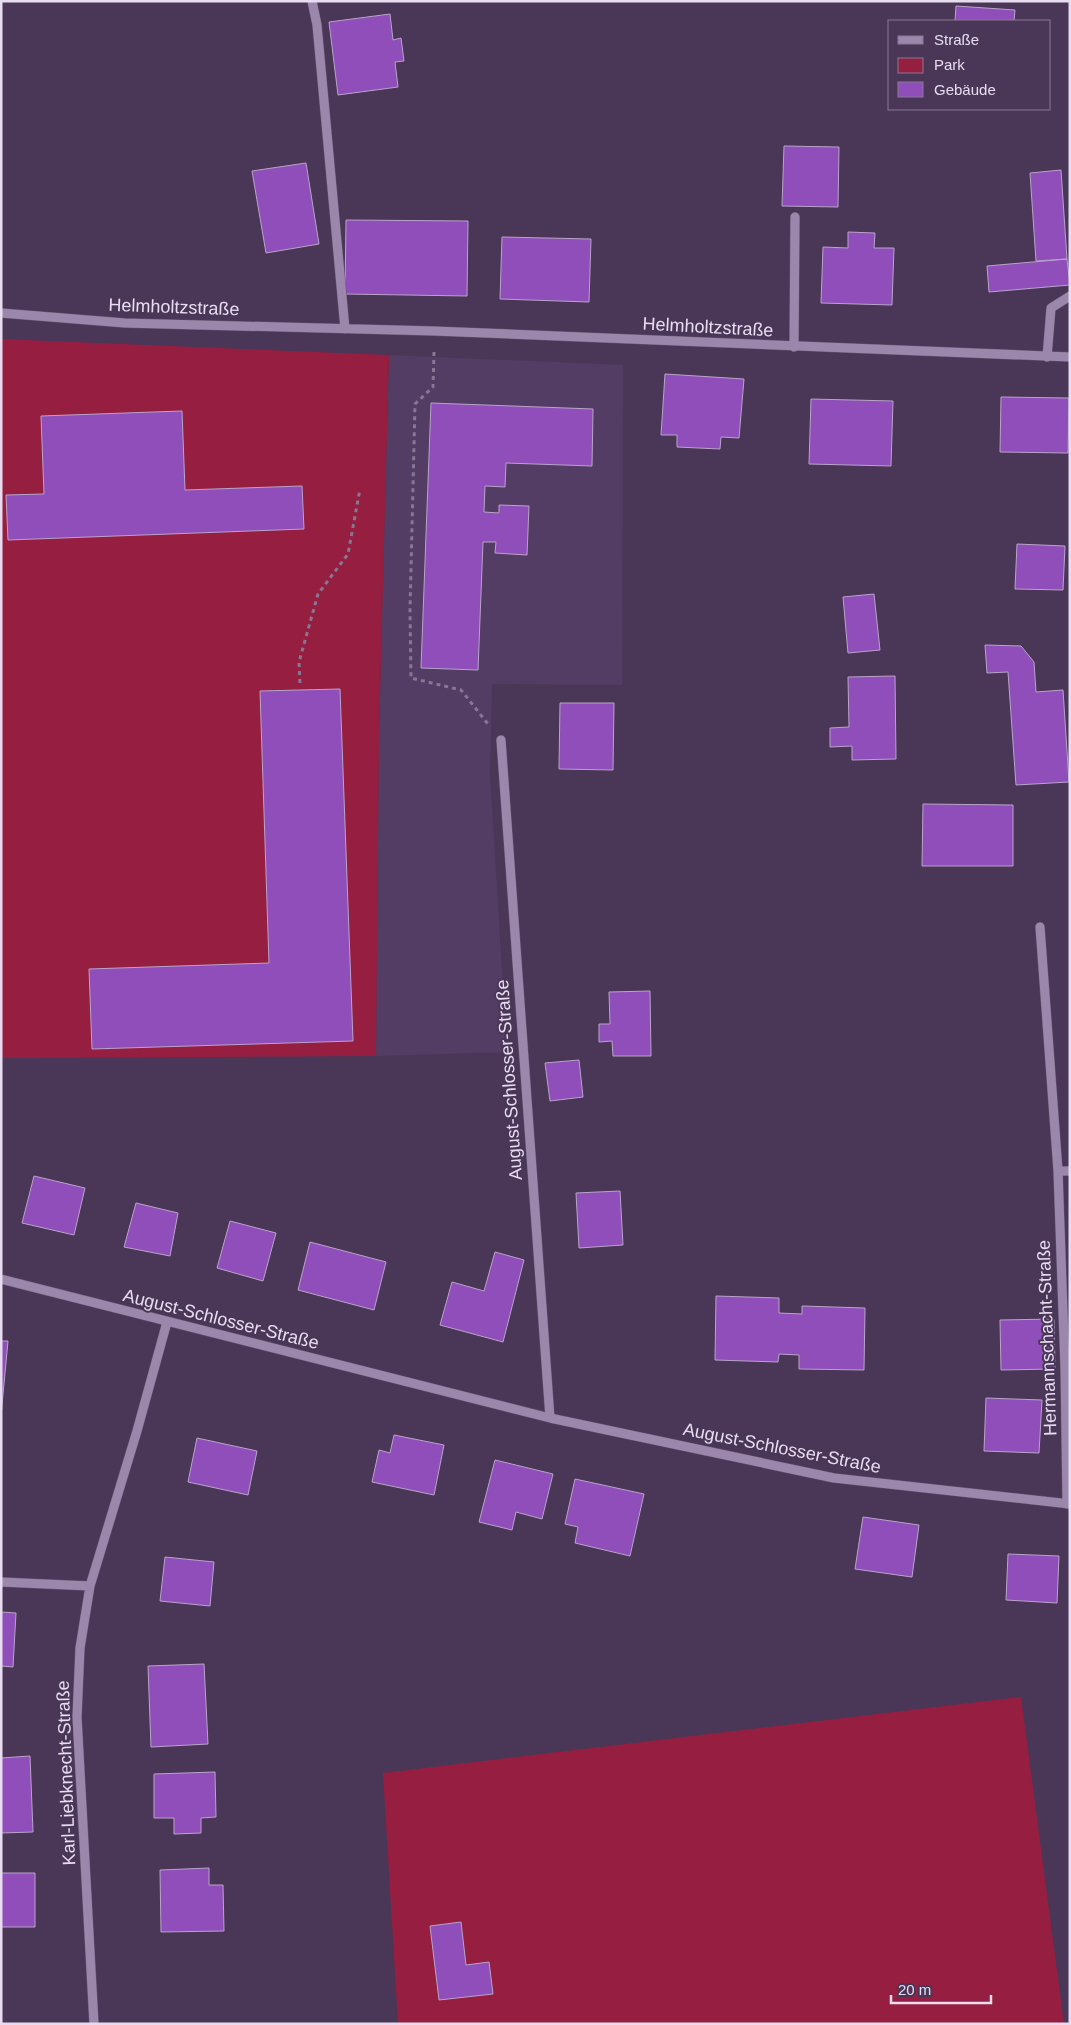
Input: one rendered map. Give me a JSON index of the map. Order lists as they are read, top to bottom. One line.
{"streets":{"street":["Helmholtzstraße","August-Schlosser-Straße","Hermannschacht-Straße","Karl-Liebknecht-Straße"]},"crossings":[["August-Schlosser-Straße","Hermannschacht-Straße"],["August-Schlosser-Straße","Karl-Liebknecht-Straße"]],"legend":["Straße","Park","Gebäude"],"scale_bar":"20 m"}
